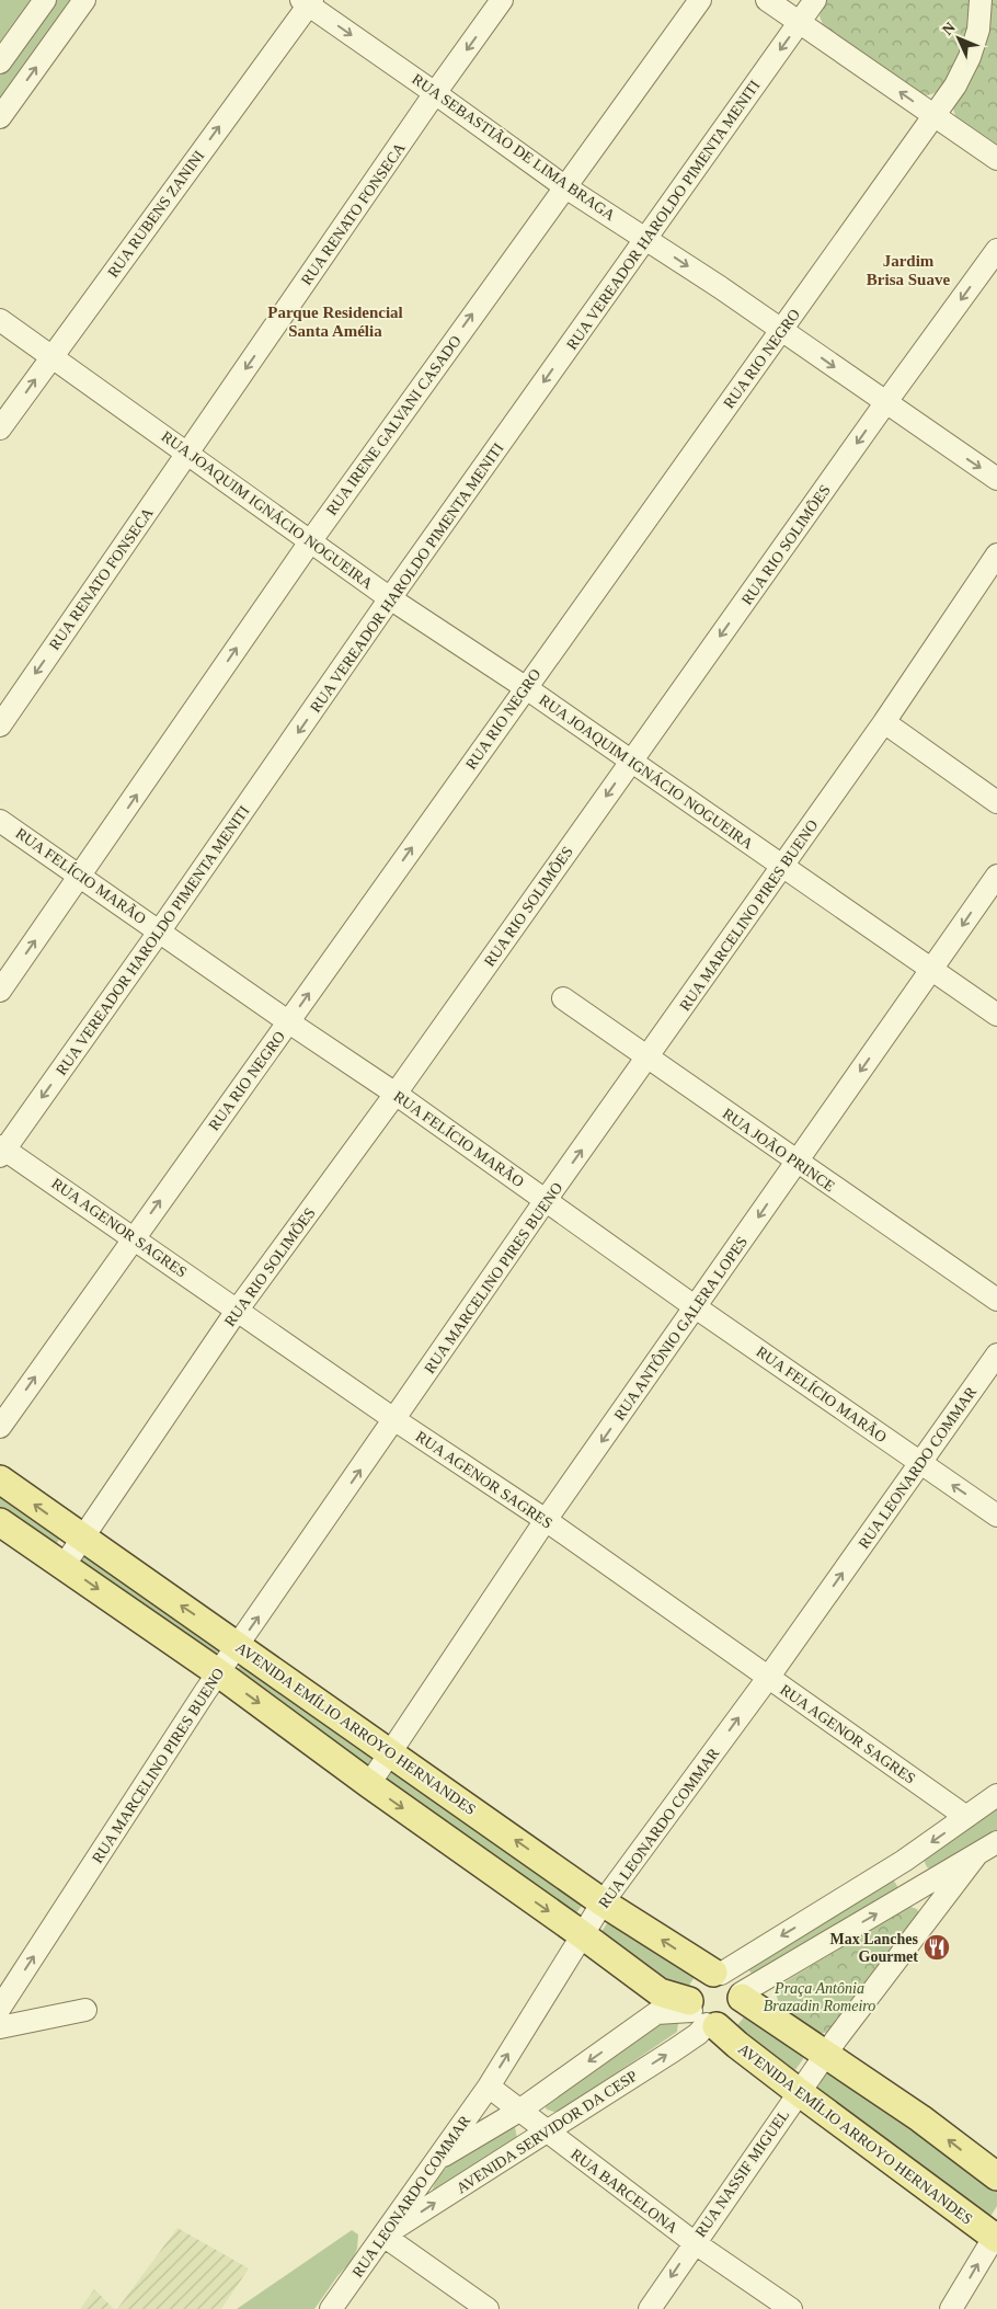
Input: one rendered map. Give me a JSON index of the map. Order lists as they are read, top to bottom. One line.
{"streets":{"main road":["AVENIDA EMÍLIO ARROYO HERNANDES"],"street":["RUA SEBASTIÃO DE LIMA BRAGA","RUA RUBENS ZANINI","RUA RENATO FONSECA","RUA VEREADOR HAROLDO PIMENTA MENITI","RUA RIO NEGRO","RUA IRENE GALVANI CASADO","RUA JOAQUIM IGNÁCIO NOGUEIRA","RUA RIO SOLIMÕES","RUA FELÍCIO MARÃO","RUA MARCELINO PIRES BUENO","RUA JOÃO PRINCE","RUA AGENOR SAGRES","RUA ANTÔNIO GALERA LOPES","RUA LEONARDO COMMAR","AVENIDA SERVIDOR DA CESP","RUA NASSIF MIGUEL","RUA BARCELONA"]},"crossings":[["RUA SEBASTIÃO DE LIMA BRAGA","RUA RUBENS ZANINI"],["RUA SEBASTIÃO DE LIMA BRAGA","RUA RENATO FONSECA"],["RUA SEBASTIÃO DE LIMA BRAGA","RUA VEREADOR HAROLDO PIMENTA MENITI"],["RUA SEBASTIÃO DE LIMA BRAGA","RUA RIO NEGRO"],["RUA SEBASTIÃO DE LIMA BRAGA","RUA IRENE GALVANI CASADO"],["RUA SEBASTIÃO DE LIMA BRAGA","RUA RIO SOLIMÕES"],["RUA RUBENS ZANINI","RUA JOAQUIM IGNÁCIO NOGUEIRA"],["RUA RENATO FONSECA","RUA JOAQUIM IGNÁCIO NOGUEIRA"],["RUA VEREADOR HAROLDO PIMENTA MENITI","RUA JOAQUIM IGNÁCIO NOGUEIRA"],["RUA VEREADOR HAROLDO PIMENTA MENITI","RUA FELÍCIO MARÃO"],["RUA VEREADOR HAROLDO PIMENTA MENITI","RUA AGENOR SAGRES"],["RUA RIO NEGRO","RUA JOAQUIM IGNÁCIO NOGUEIRA"],["RUA RIO NEGRO","RUA FELÍCIO MARÃO"],["RUA RIO NEGRO","RUA AGENOR SAGRES"],["RUA IRENE GALVANI CASADO","RUA JOAQUIM IGNÁCIO NOGUEIRA"],["RUA IRENE GALVANI CASADO","RUA FELÍCIO MARÃO"],["RUA JOAQUIM IGNÁCIO NOGUEIRA","RUA RIO SOLIMÕES"],["RUA JOAQUIM IGNÁCIO NOGUEIRA","RUA MARCELINO PIRES BUENO"],["RUA JOAQUIM IGNÁCIO NOGUEIRA","RUA ANTÔNIO GALERA LOPES"],["RUA RIO SOLIMÕES","RUA FELÍCIO MARÃO"],["RUA RIO SOLIMÕES","RUA AGENOR SAGRES"],["RUA RIO SOLIMÕES","AVENIDA EMÍLIO ARROYO HERNANDES"],["RUA FELÍCIO MARÃO","RUA MARCELINO PIRES BUENO"],["RUA FELÍCIO MARÃO","RUA ANTÔNIO GALERA LOPES"],["RUA FELÍCIO MARÃO","RUA LEONARDO COMMAR"],["RUA MARCELINO PIRES BUENO","RUA JOÃO PRINCE"],["RUA MARCELINO PIRES BUENO","RUA AGENOR SAGRES"],["RUA MARCELINO PIRES BUENO","AVENIDA EMÍLIO ARROYO HERNANDES"],["RUA JOÃO PRINCE","RUA ANTÔNIO GALERA LOPES"],["RUA AGENOR SAGRES","RUA ANTÔNIO GALERA LOPES"],["RUA AGENOR SAGRES","RUA LEONARDO COMMAR"],["RUA ANTÔNIO GALERA LOPES","AVENIDA EMÍLIO ARROYO HERNANDES"],["RUA LEONARDO COMMAR","AVENIDA EMÍLIO ARROYO HERNANDES"],["RUA LEONARDO COMMAR","AVENIDA SERVIDOR DA CESP"],["RUA LEONARDO COMMAR","RUA BARCELONA"],["AVENIDA EMÍLIO ARROYO HERNANDES","AVENIDA SERVIDOR DA CESP"],["AVENIDA EMÍLIO ARROYO HERNANDES","RUA NASSIF MIGUEL"],["AVENIDA SERVIDOR DA CESP","RUA BARCELONA"],["RUA NASSIF MIGUEL","RUA BARCELONA"]],"one_way":["RUA SEBASTIÃO DE LIMA BRAGA","RUA RUBENS ZANINI","RUA RENATO FONSECA","RUA VEREADOR HAROLDO PIMENTA MENITI","RUA RIO NEGRO","RUA IRENE GALVANI CASADO","RUA RIO SOLIMÕES","RUA MARCELINO PIRES BUENO","RUA ANTÔNIO GALERA LOPES"],"districts":["Jardim Brisa Suave","Parque Residencial Santa Amélia"],"parks":["Praça Antônia Brazadin Romeiro"],"places":{"restaurant":["Max Lanches Gourmet"]},"north":"top left"}
